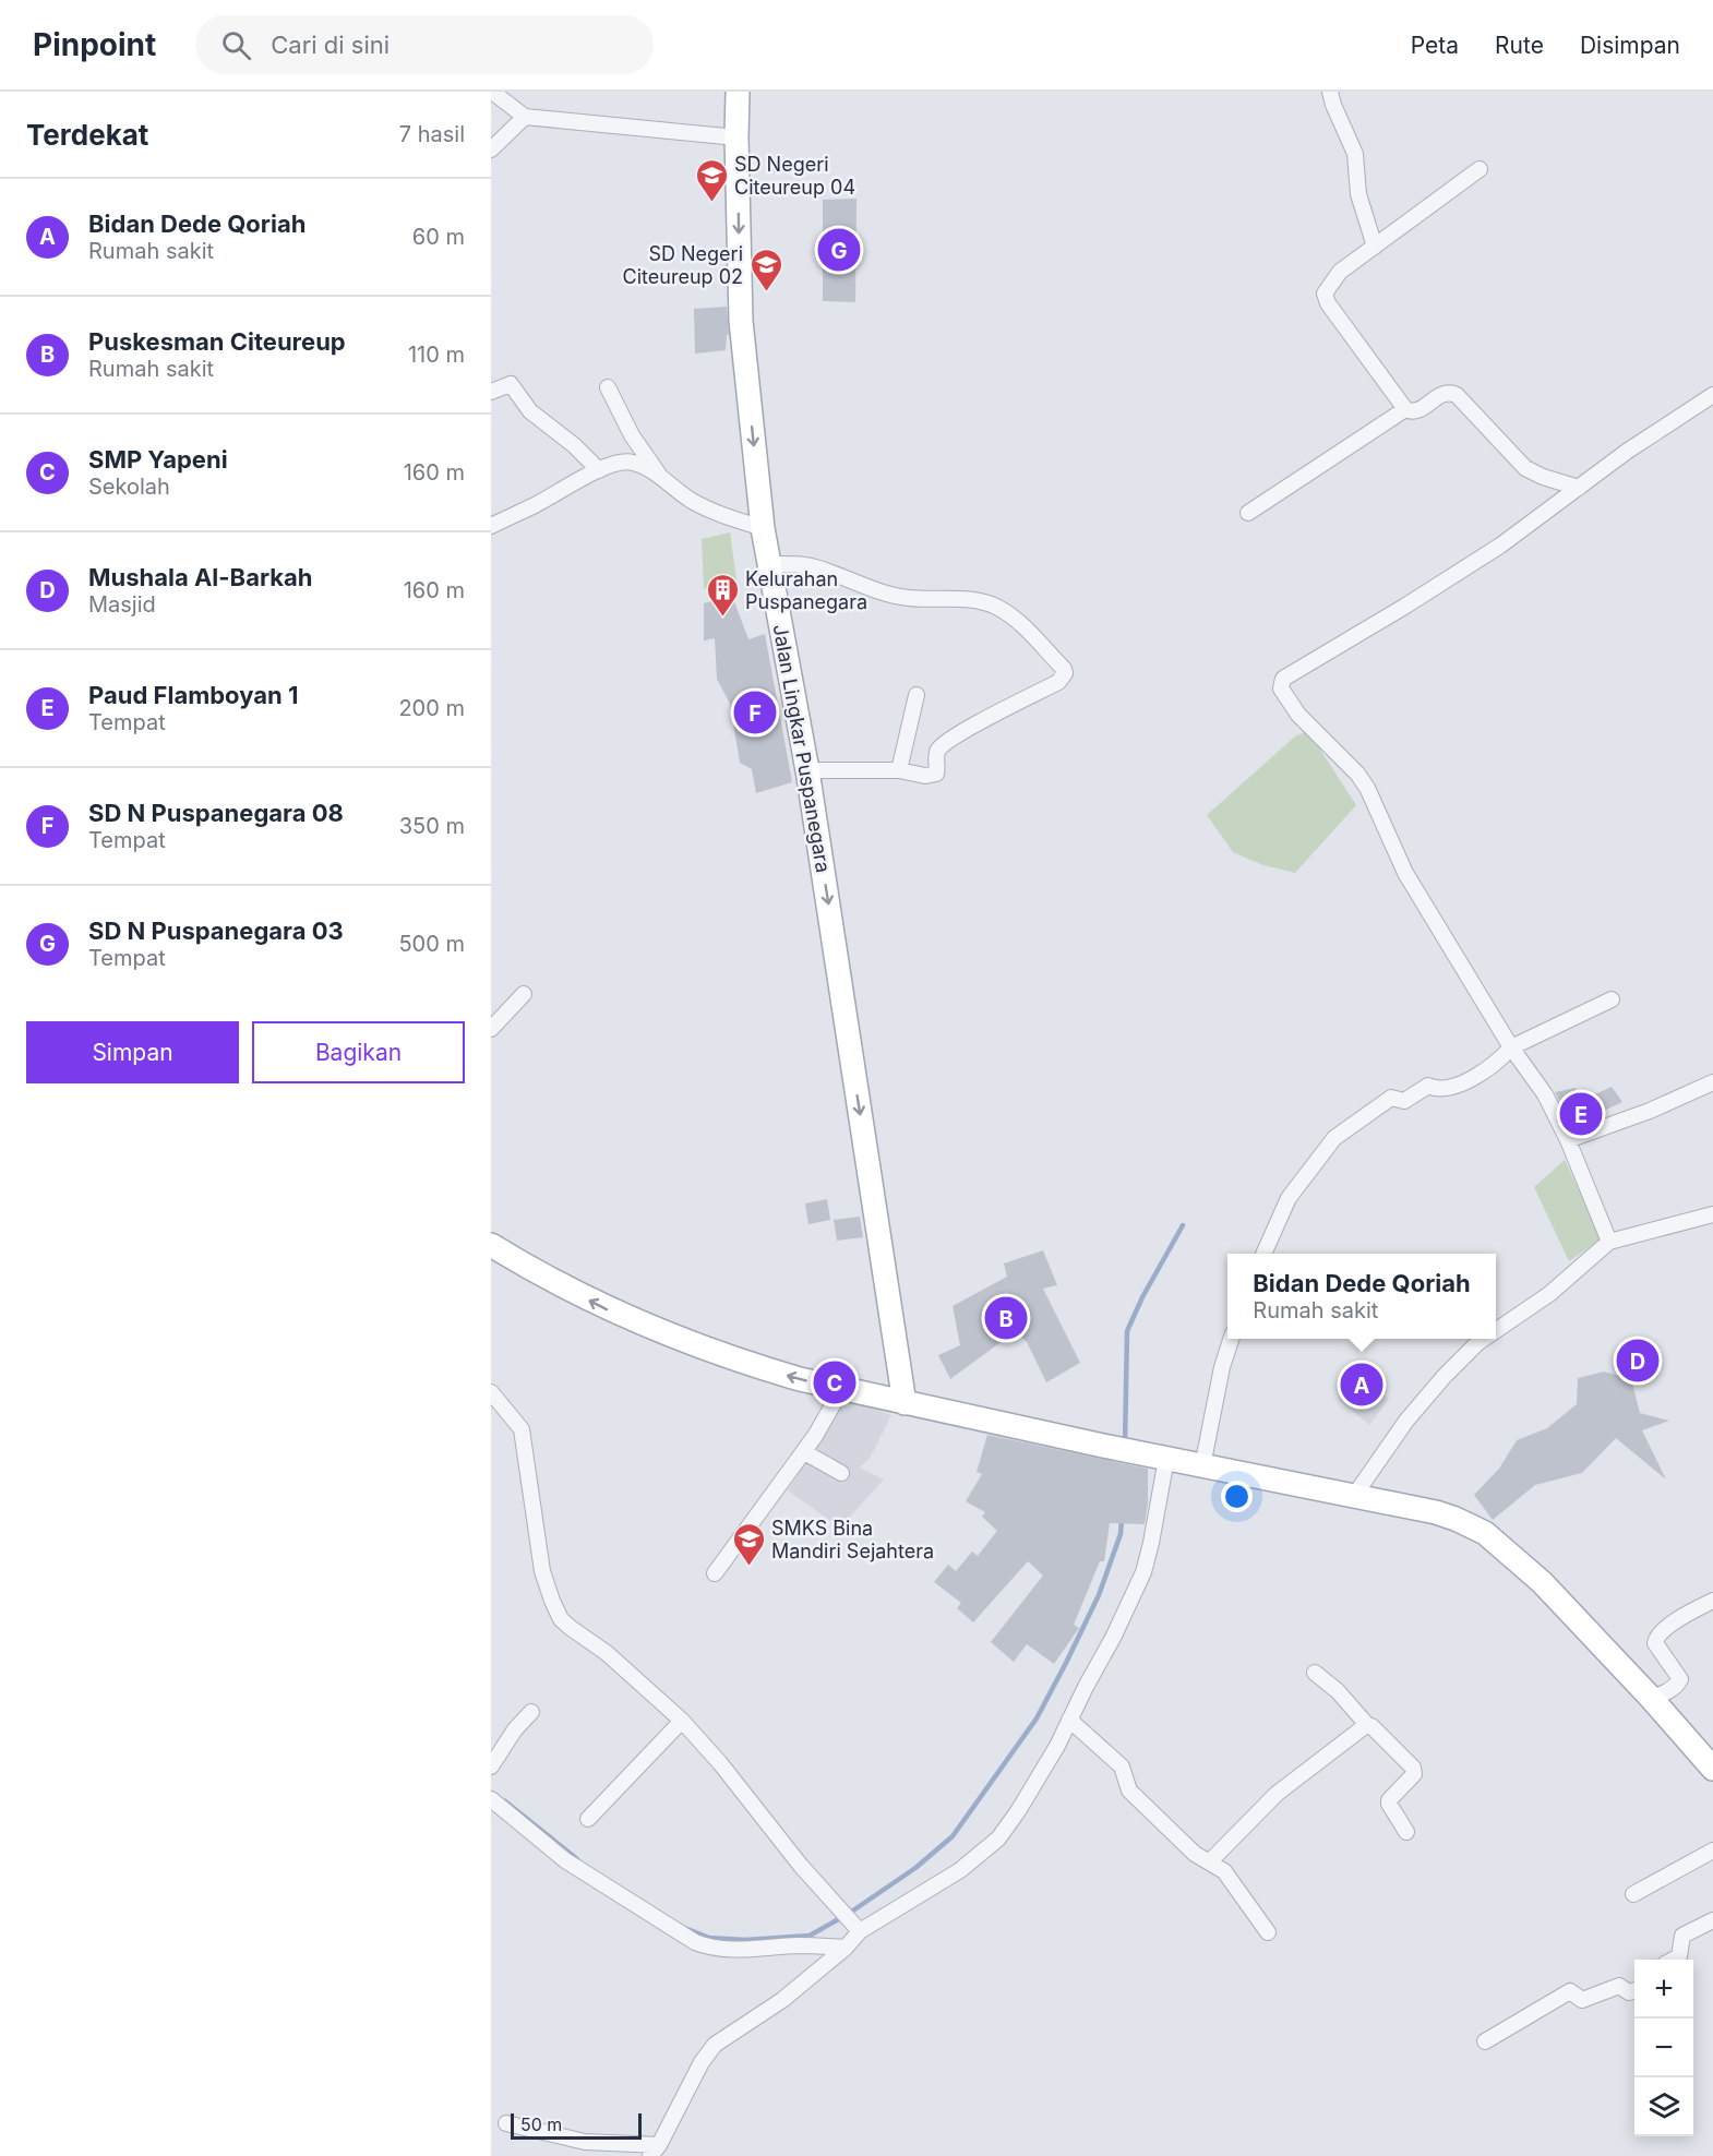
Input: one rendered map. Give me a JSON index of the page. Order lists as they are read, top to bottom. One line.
{"streets":{"main road":["Jalan Lingkar Puspanegara"]},"one_way":["Jalan Lingkar Puspanegara"],"places":{"school or university":["SD Negeri Citeureup 04","SD Negeri Citeureup 02","SMKS Bina Mandiri Sejahtera"],"building":["Kelurahan Puspanegara"]},"scale_bar":"50 m","page":{"header":"Pinpoint","search":"Cari di sini","nav":["Peta","Rute","Disimpan"],"heading":["Terdekat","7 hasil"],"list":[{"mark":"A","name":"Bidan Dede Qoriah","note":"Rumah sakit","value":"60 m"},{"mark":"B","name":"Puskesman Citeureup","note":"Rumah sakit","value":"110 m"},{"mark":"C","name":"SMP Yapeni","note":"Sekolah","value":"160 m"},{"mark":"D","name":"Mushala Al-Barkah","note":"Masjid","value":"160 m"},{"mark":"E","name":"Paud Flamboyan 1","note":"Tempat","value":"200 m"},{"mark":"F","name":"SD N Puspanegara 08","note":"Tempat","value":"350 m"},{"mark":"G","name":"SD N Puspanegara 03","note":"Tempat","value":"500 m"}],"pins":["G","F","E","B","D","C","A"],"buttons":["Simpan","Bagikan"],"popup":["Bidan Dede Qoriah","Rumah sakit"],"map_buttons":["+","−"],"scale":"50 m"}}
